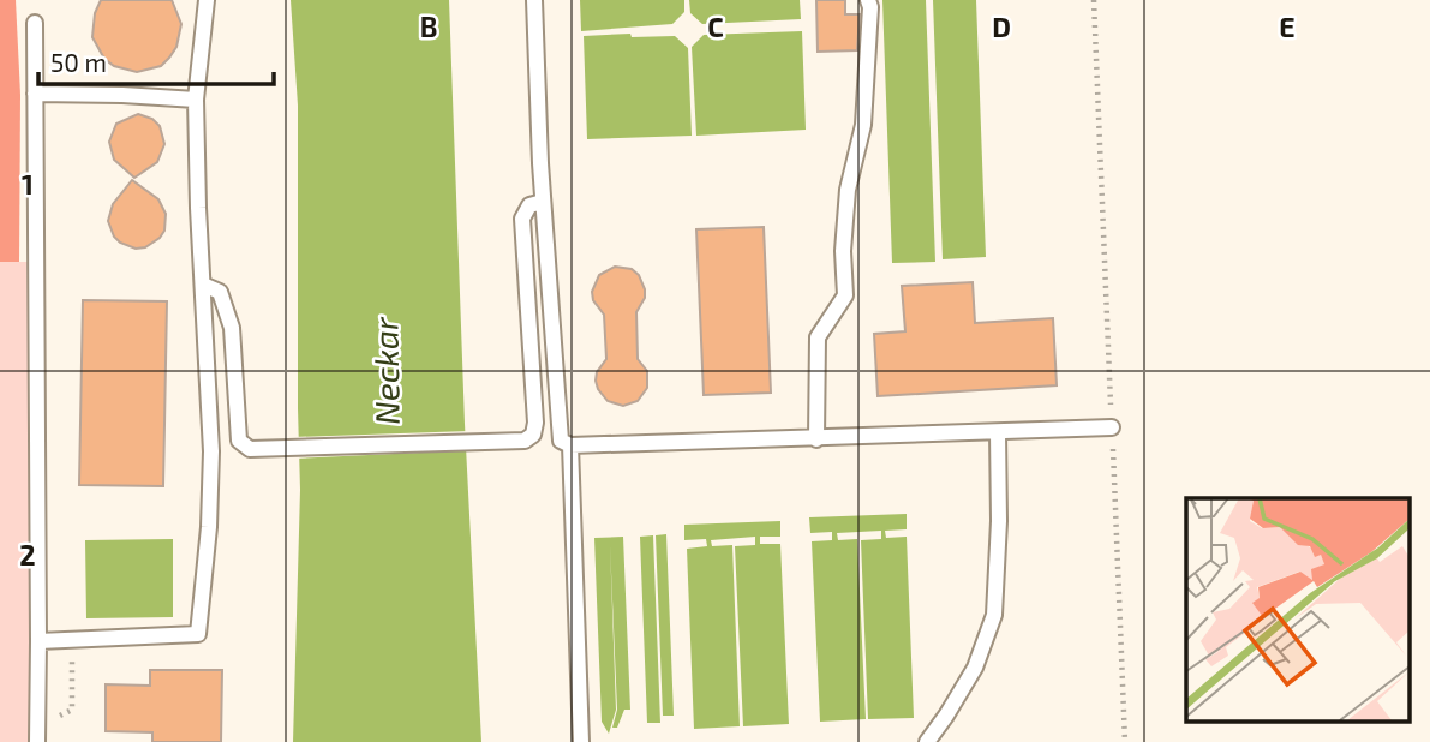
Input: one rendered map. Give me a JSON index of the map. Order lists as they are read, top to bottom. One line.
{"water":["Neckar"],"scale_bar":"50 m","grid":{"columns":["B","C","D","E"],"rows":["1","2"]}}
